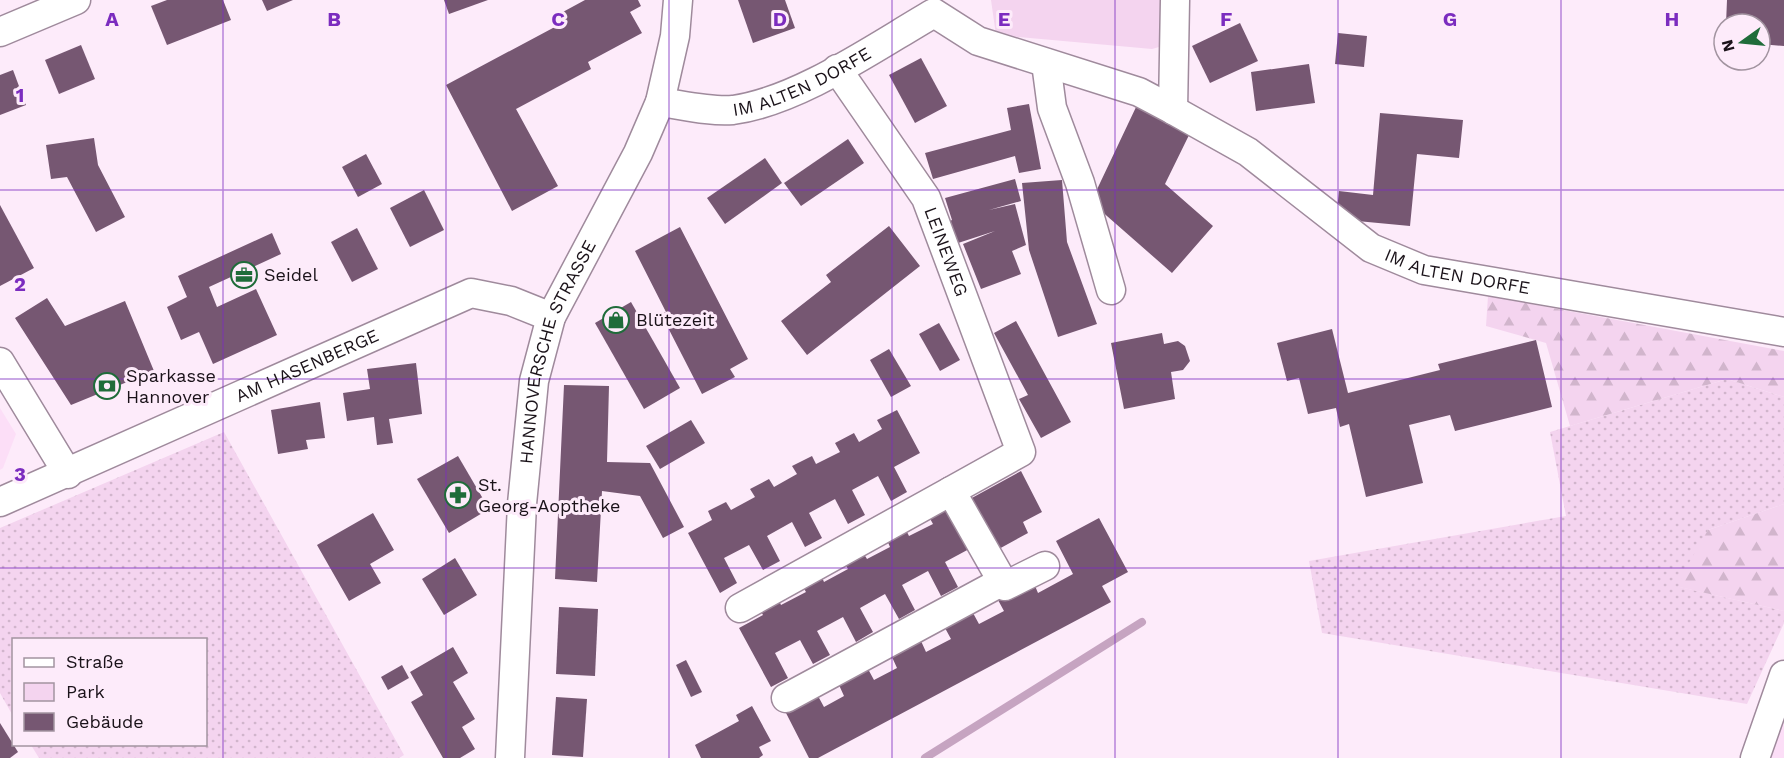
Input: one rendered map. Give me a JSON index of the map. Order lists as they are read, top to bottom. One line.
{"streets":{"street":["IM ALTEN DORFE","LEINEWEG","HANNOVERSCHE STRASSE","AM HASENBERGE"]},"crossings":[["IM ALTEN DORFE","LEINEWEG"],["IM ALTEN DORFE","HANNOVERSCHE STRASSE"],["HANNOVERSCHE STRASSE","AM HASENBERGE"]],"places":{"office":["Seidel"],"shop":["Blütezeit"],"bank":["Sparkasse Hannover"],"pharmacy":["St. Georg-Aoptheke"]},"legend":["Straße","Park","Gebäude"],"north":"left","grid":{"columns":["A","B","C","D","E","F","G","H"],"rows":["1","2","3"]}}
